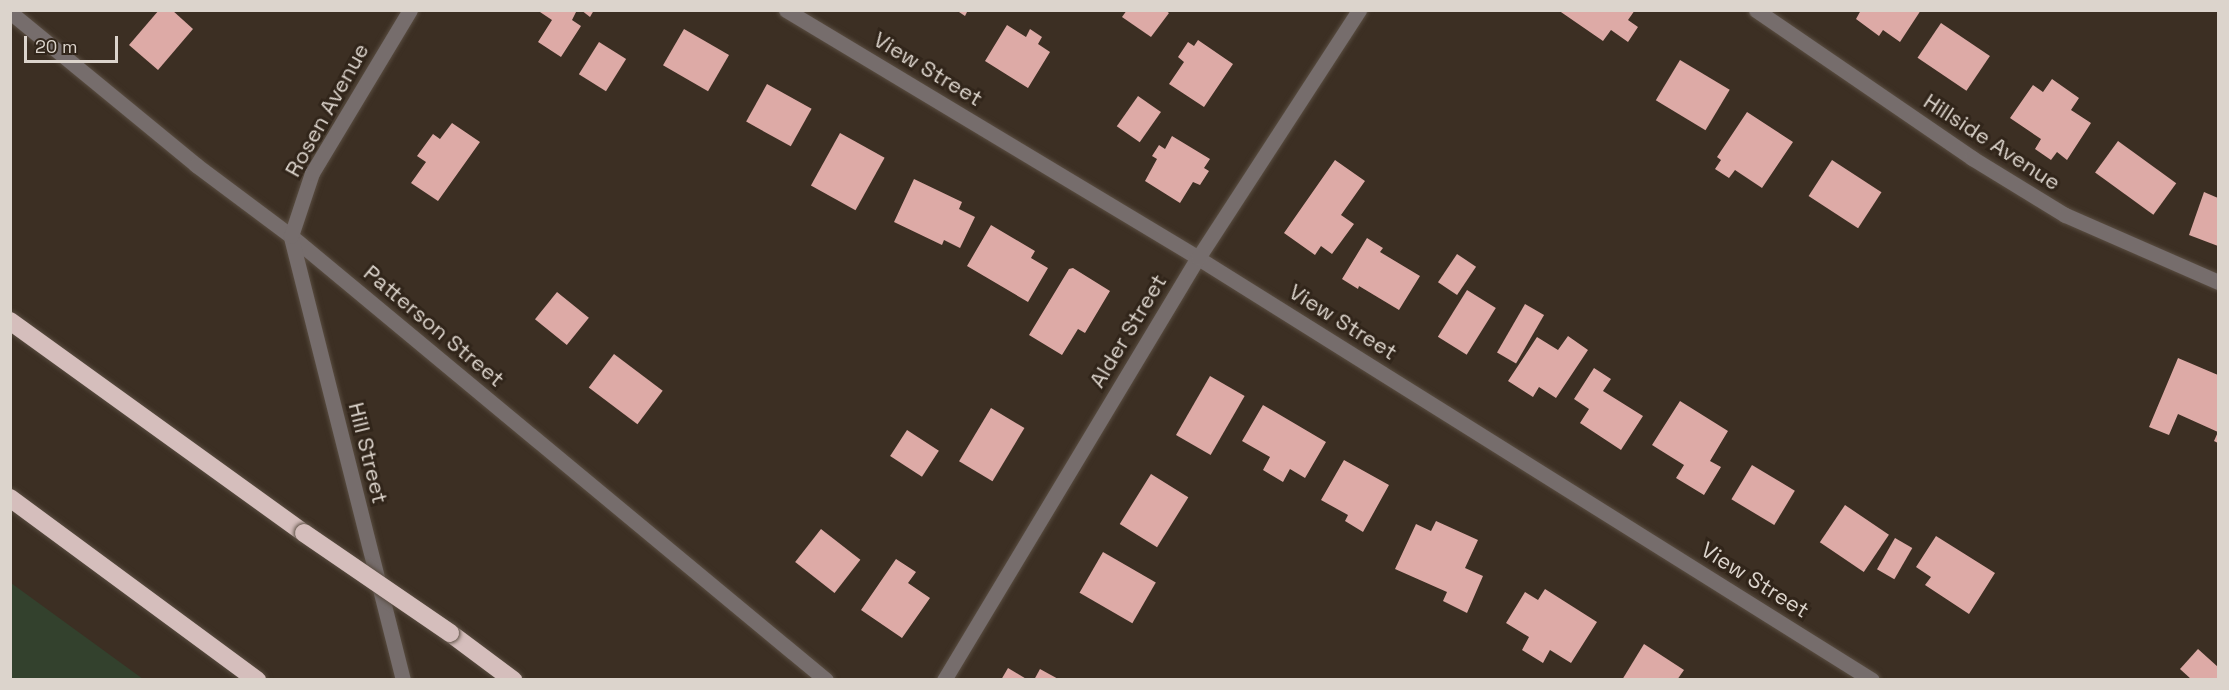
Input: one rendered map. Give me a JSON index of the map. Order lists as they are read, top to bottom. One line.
{"streets":{"street":["View Street","Rosen Avenue","Hillside Avenue","Patterson Street","Alder Street","Hill Street"]},"crossings":[["View Street","Alder Street"],["Rosen Avenue","Patterson Street"],["Rosen Avenue","Hill Street"],["Patterson Street","Hill Street"]],"scale_bar":"20 m"}
